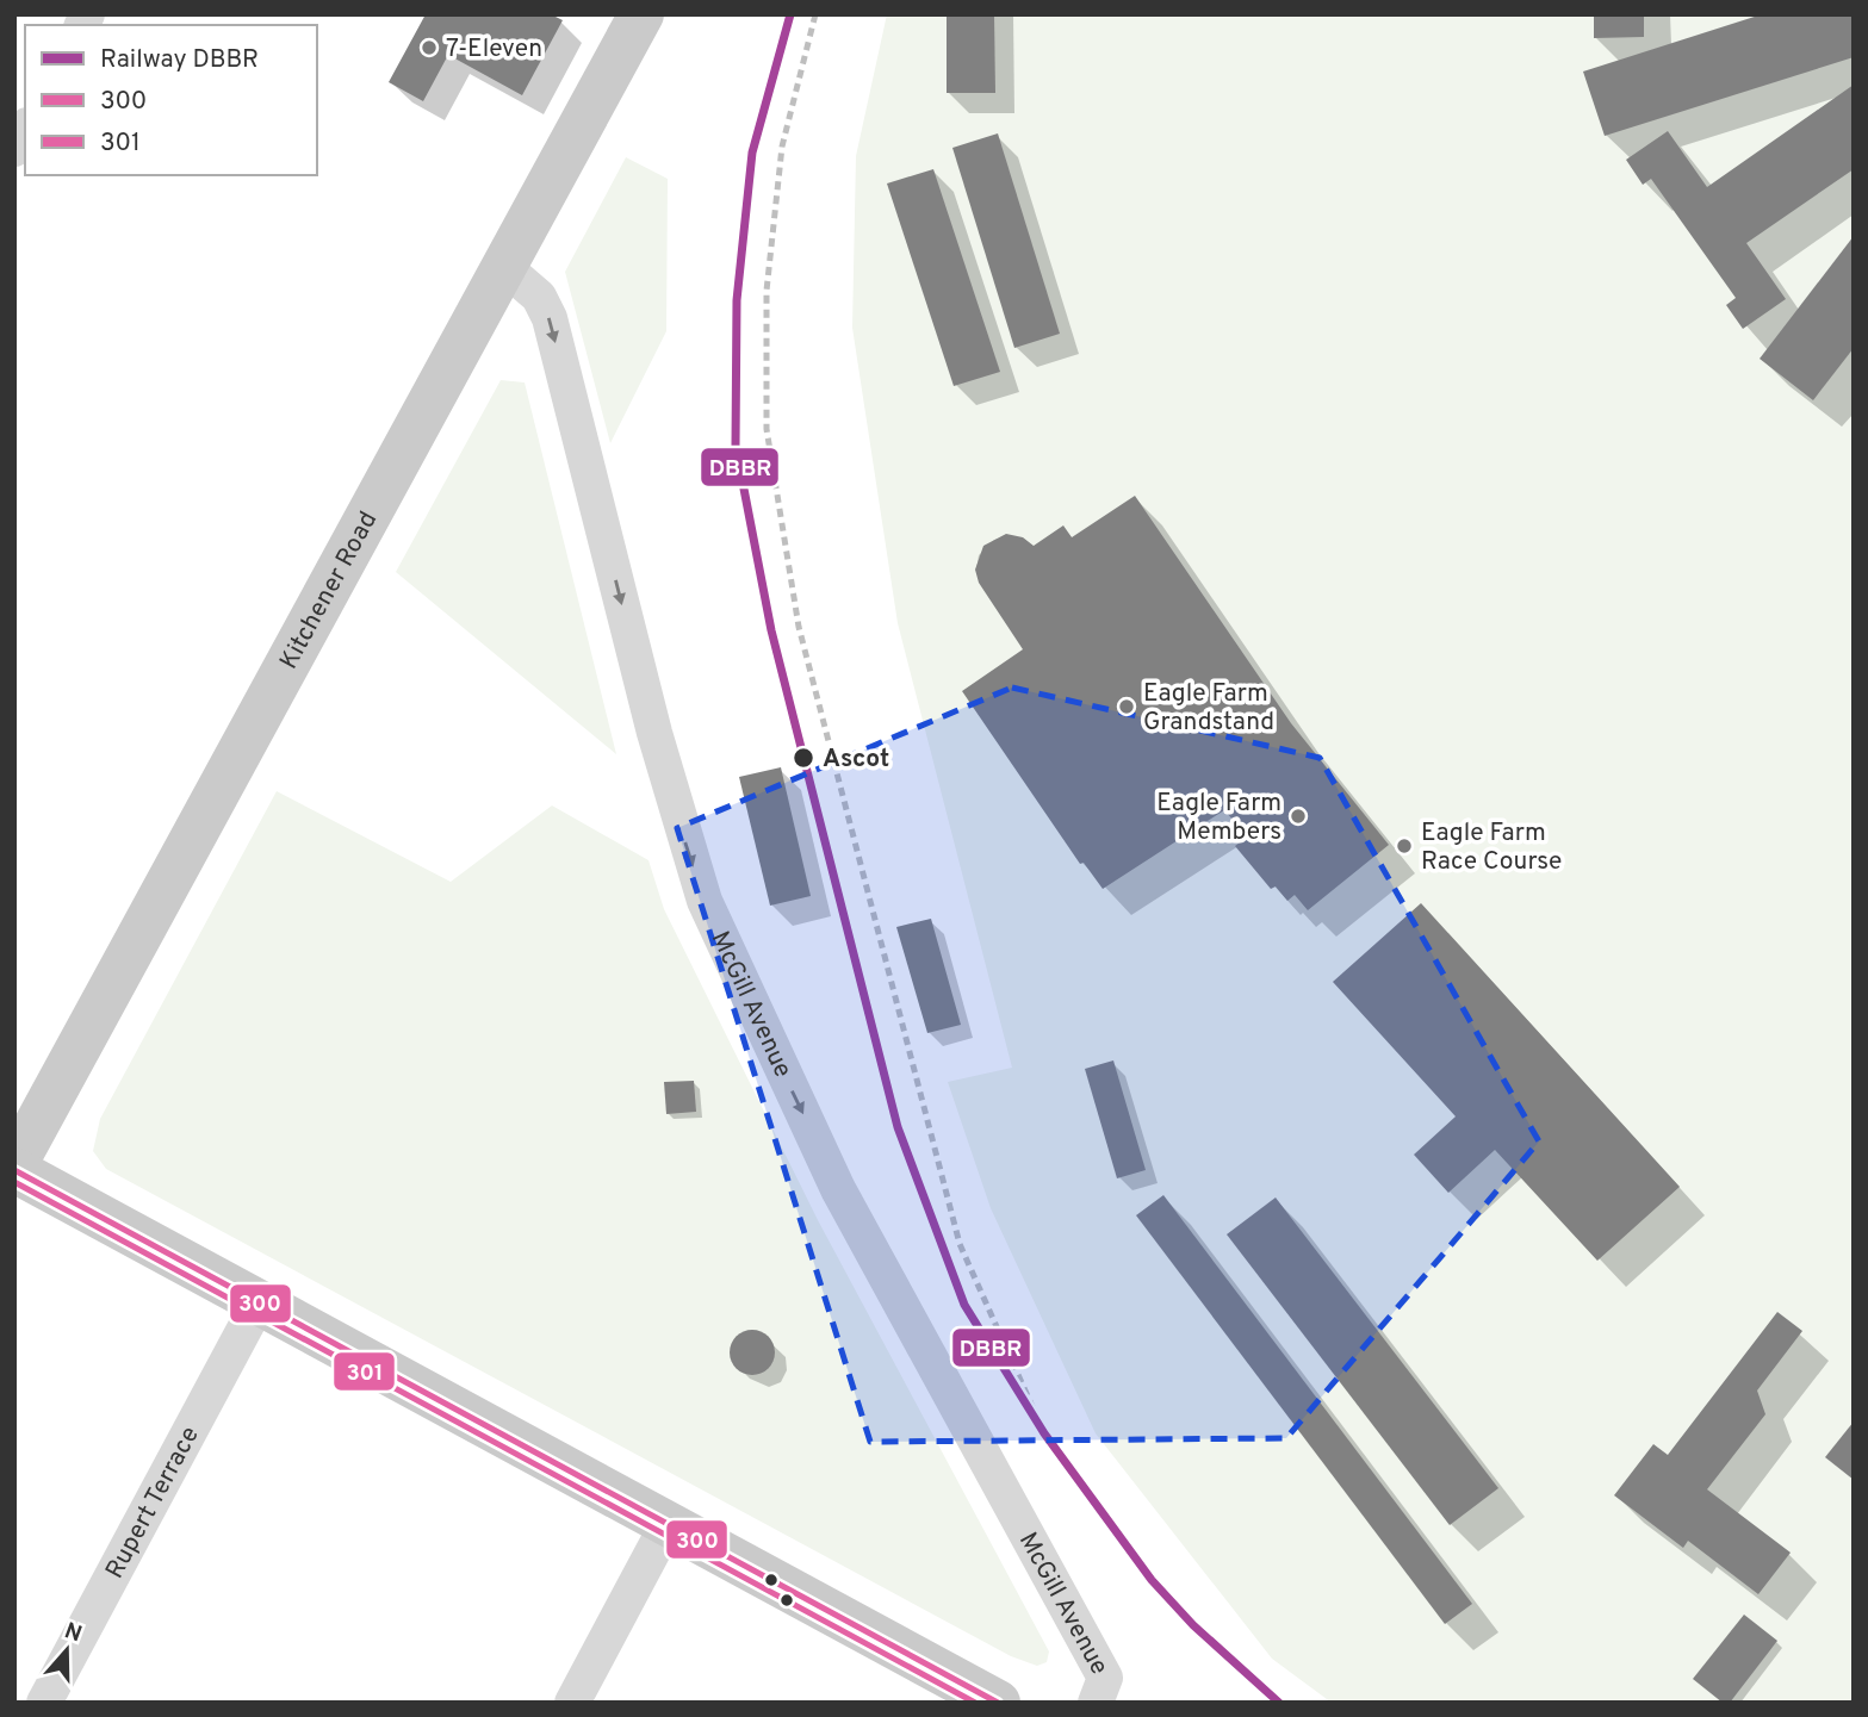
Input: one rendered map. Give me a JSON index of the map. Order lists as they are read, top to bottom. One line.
{"streets":{"main road":["Kitchener Road"],"street":["McGill Avenue","Rupert Terrace"]},"crossings":[["Kitchener Road","McGill Avenue"]],"one_way":["McGill Avenue"],"places":["7-Eleven","Eagle Farm Grandstand","Ascot","Eagle Farm Members","Eagle Farm Race Course"],"lines":["rail line DBBR","transit line 300","transit line 301"],"legend":["Railway DBBR","300","301"],"north":"top"}
